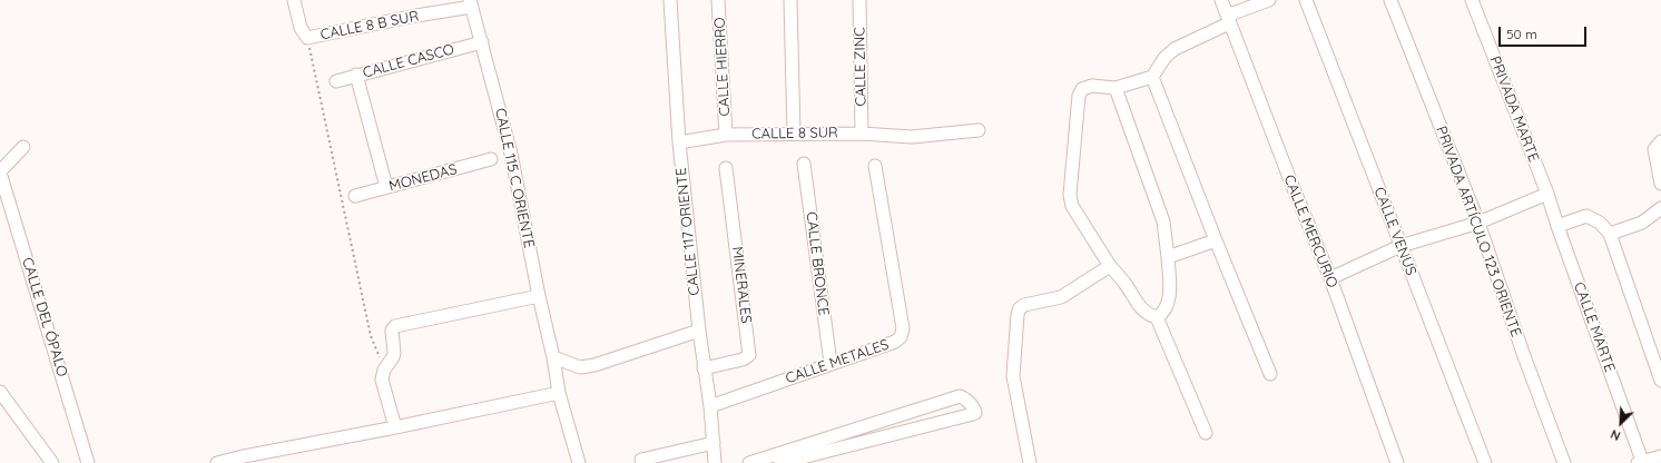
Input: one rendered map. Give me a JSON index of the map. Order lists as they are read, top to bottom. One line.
{"streets":{"street":["CALLE 8 B SUR","CALLE CASCO","CALLE HIERRO","CALLE ZINC","PRIVADA MARTE","CALLE 8 SUR","MONEDAS","CALLE 115 C ORIENTE","CALLE 117 ORIENTE","CALLE MERCURIO","CALLE VENUS","PRIVADA ARTÍCULO 123 ORIENTE","CALLE BRONCE","MINERALES","CALLE DEL ÓPALO","CALLE MARTE","CALLE METALES"]},"crossings":[["CALLE 8 B SUR","CALLE 115 C ORIENTE"],["CALLE CASCO","CALLE 115 C ORIENTE"],["CALLE HIERRO","CALLE 8 SUR"],["CALLE ZINC","CALLE 8 SUR"],["PRIVADA MARTE","CALLE MARTE"],["CALLE 8 SUR","CALLE 117 ORIENTE"],["CALLE 117 ORIENTE","MINERALES"],["CALLE 117 ORIENTE","CALLE METALES"],["CALLE BRONCE","CALLE METALES"]],"scale_bar":"50 m","north":"bottom left"}
